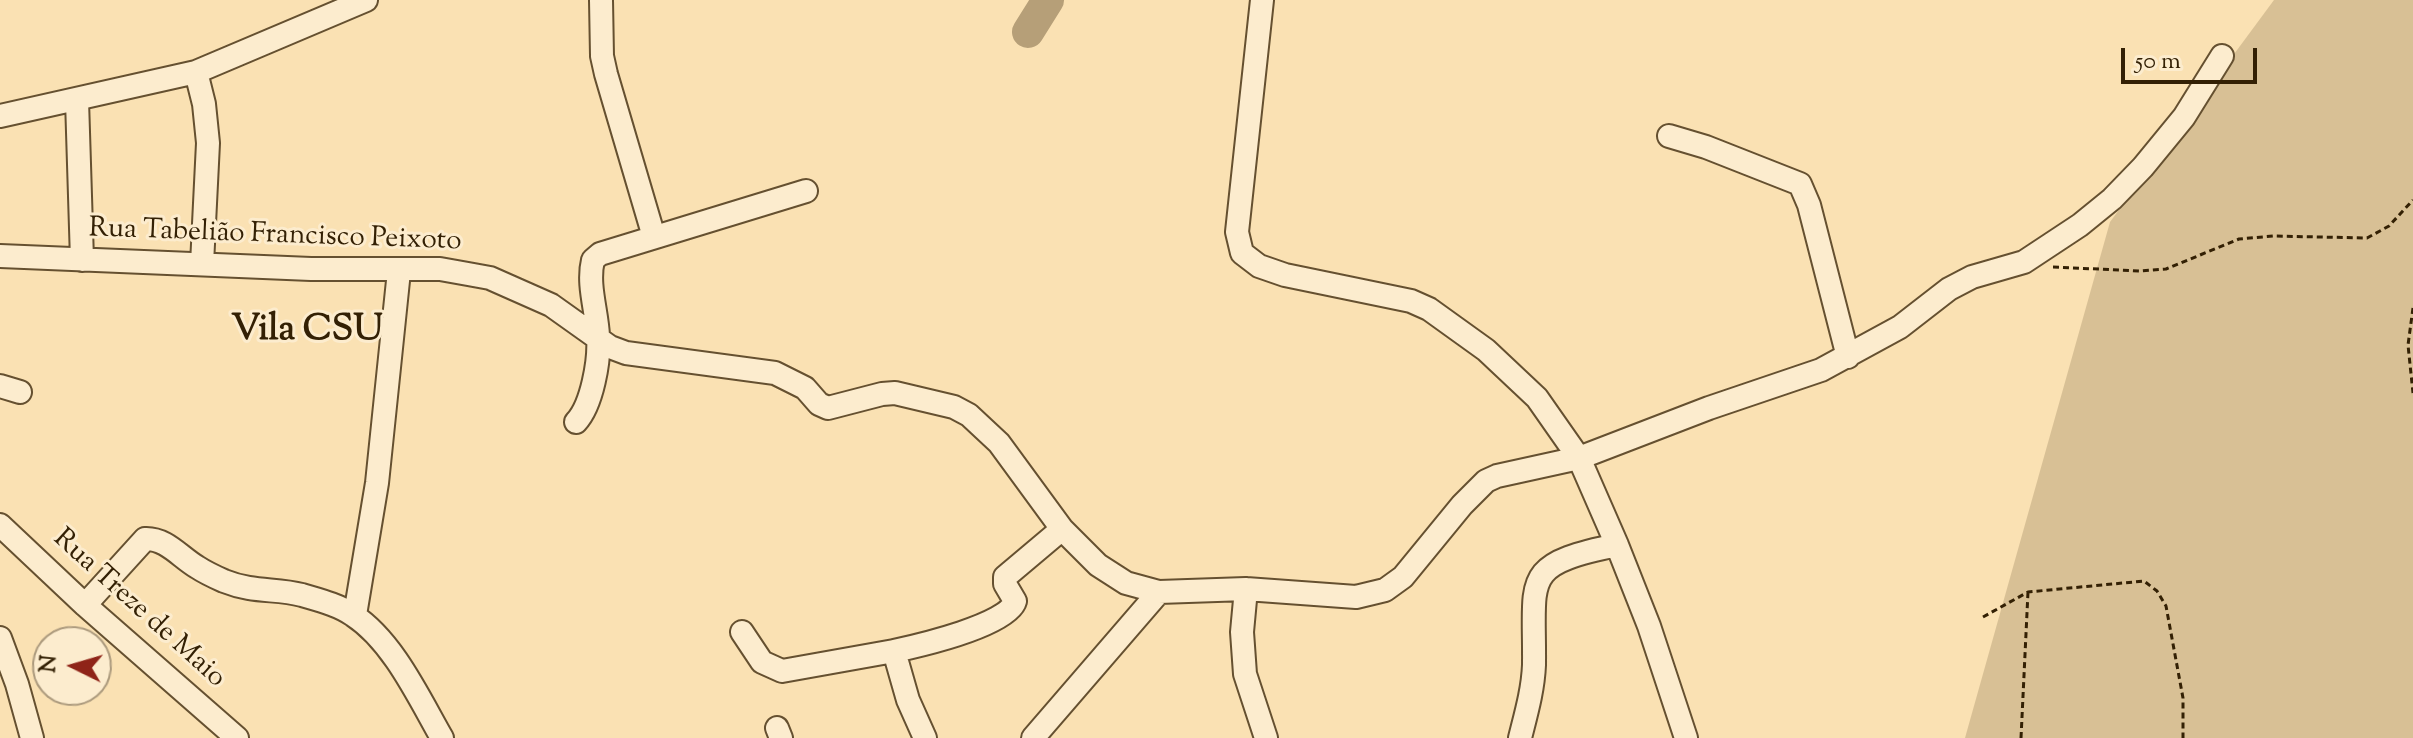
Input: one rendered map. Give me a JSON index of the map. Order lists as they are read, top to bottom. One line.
{"streets":{"street":["Rua Tabelião Francisco Peixoto","Rua Treze de Maio"]},"districts":["Vila CSU"],"scale_bar":"50 m","north":"left"}
